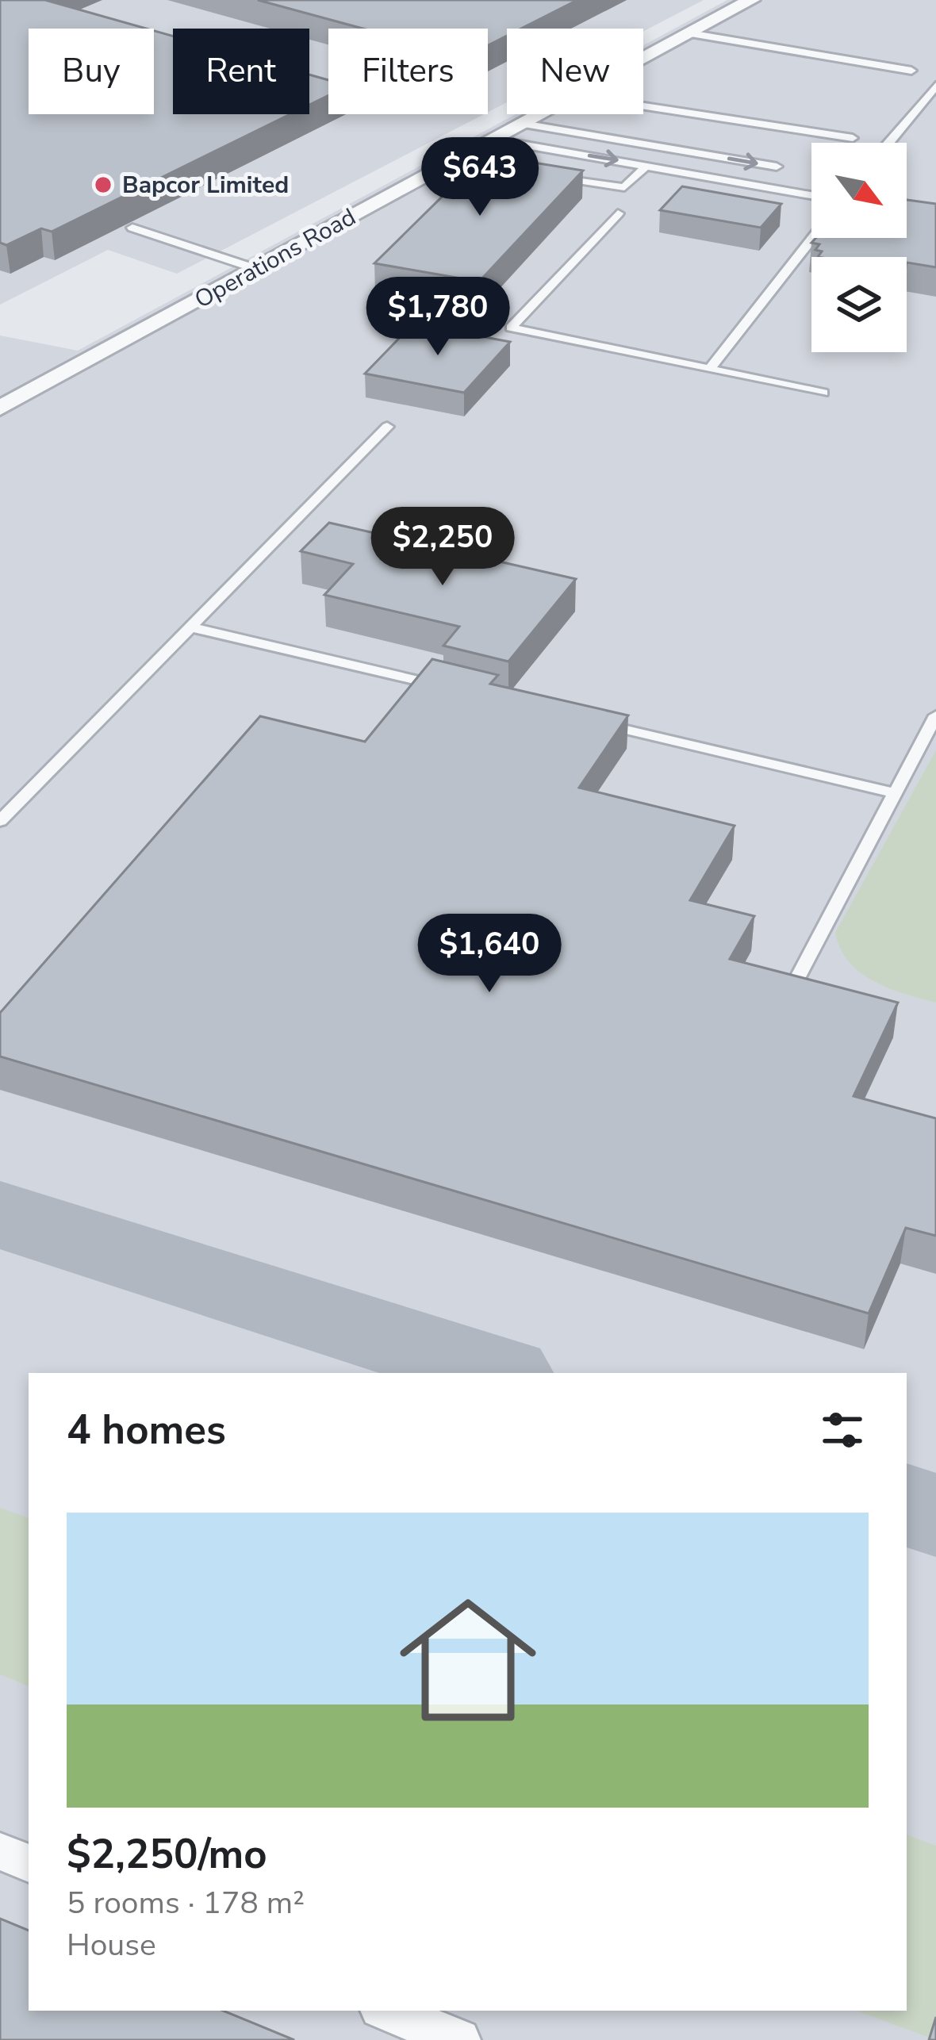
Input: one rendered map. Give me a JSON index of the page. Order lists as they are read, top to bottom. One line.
{"streets":{"street":["Operations Road"]},"places":["Bapcor Limited"],"north":"bottom right","page":{"chip":["Buy","Rent","Filters","New"],"price":["$643","$1,780","$2,250","$1,640"],"heading":"4 homes","list":[{"name":"$2,250/mo","note":"5 rooms · 178 m² · House"}]}}
